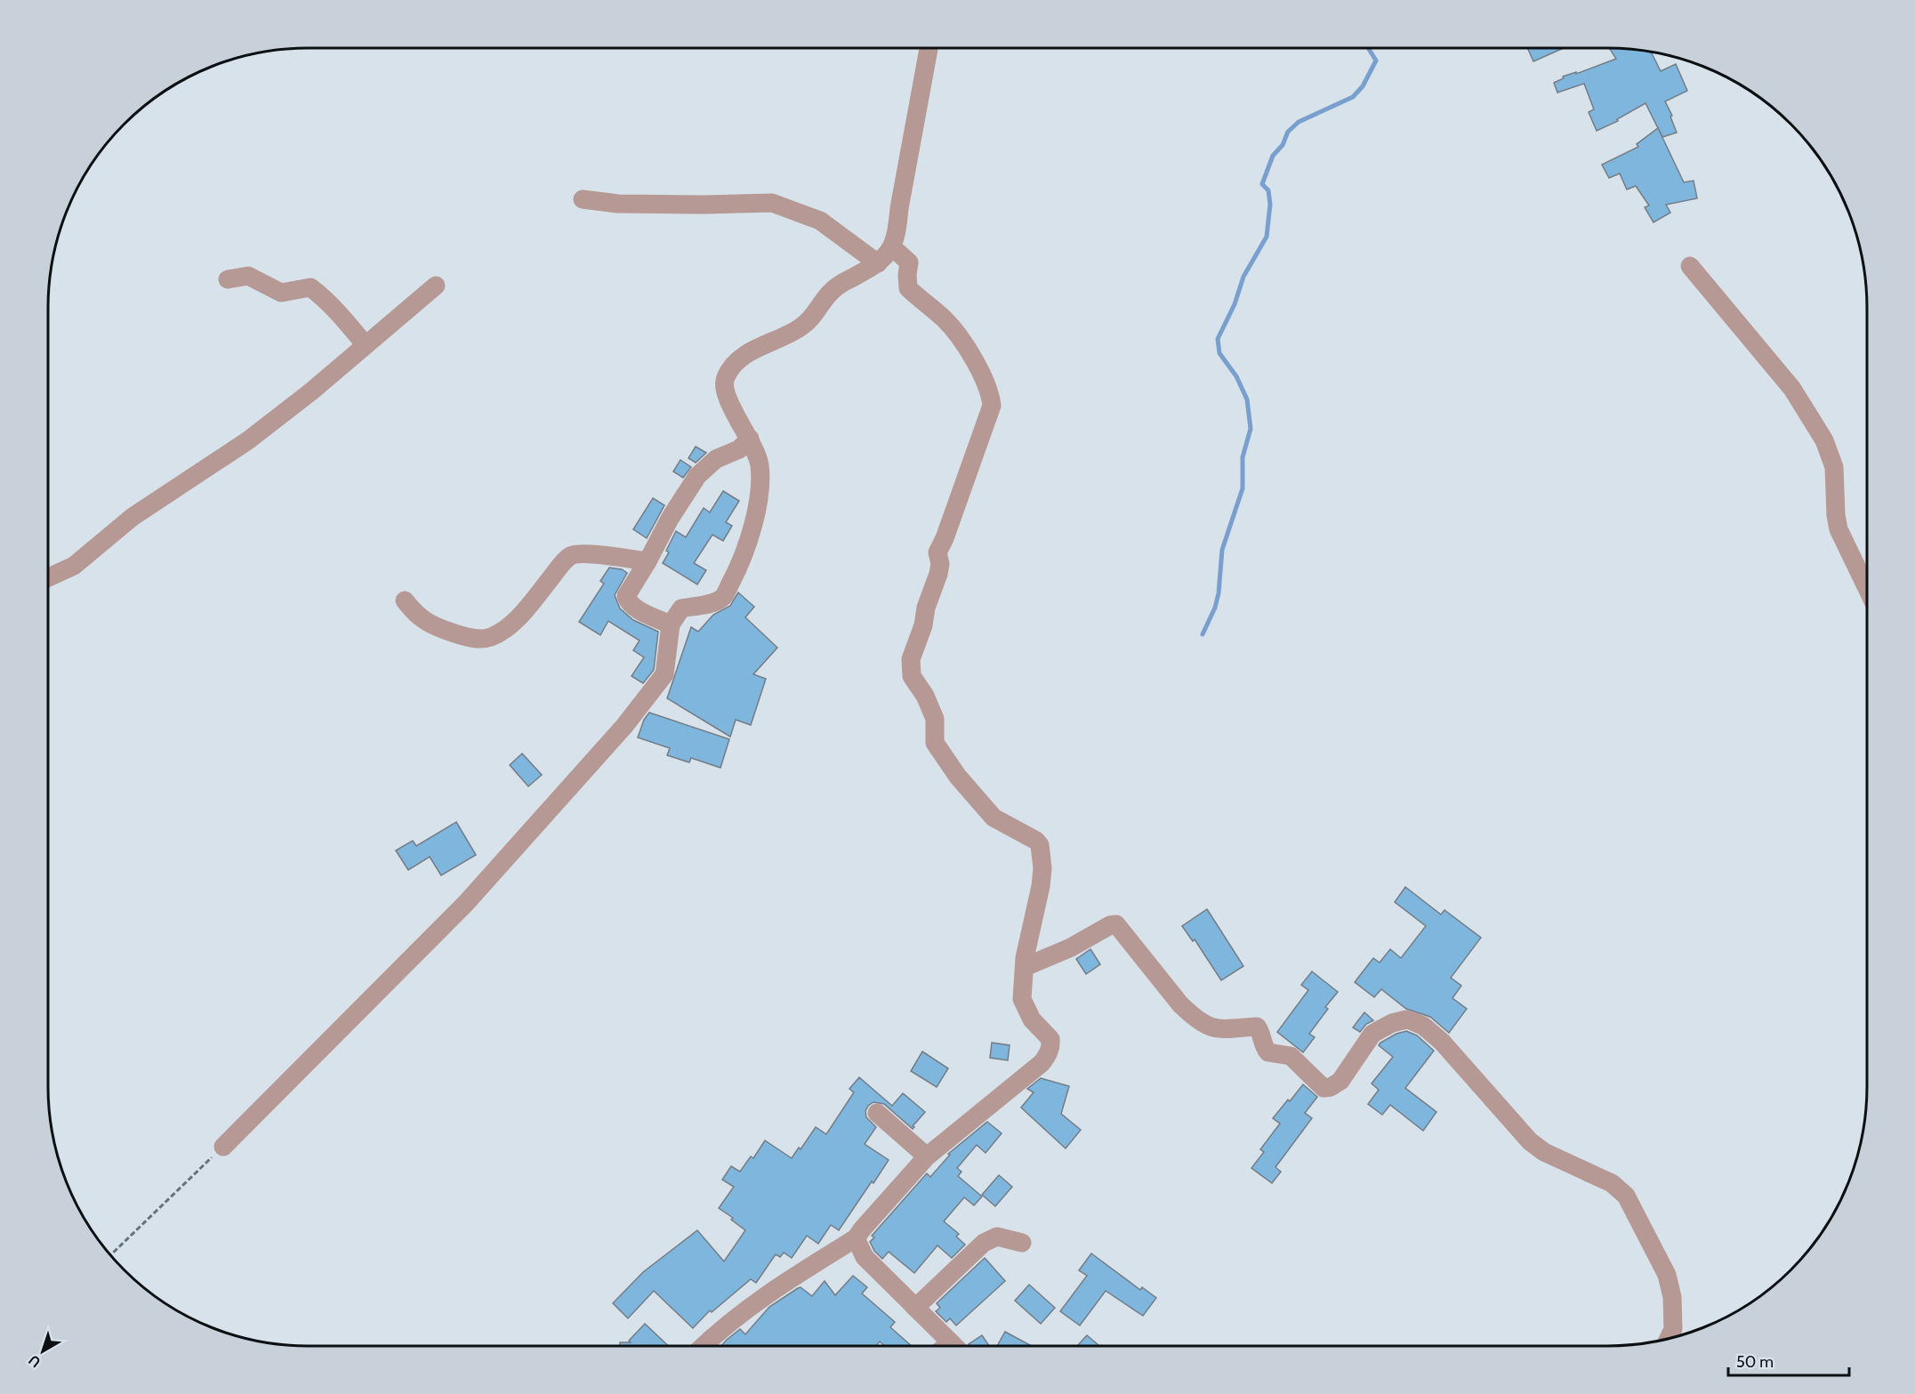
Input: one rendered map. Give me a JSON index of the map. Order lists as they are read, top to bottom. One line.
{"scale_bar":"50 m","north":"bottom left"}
